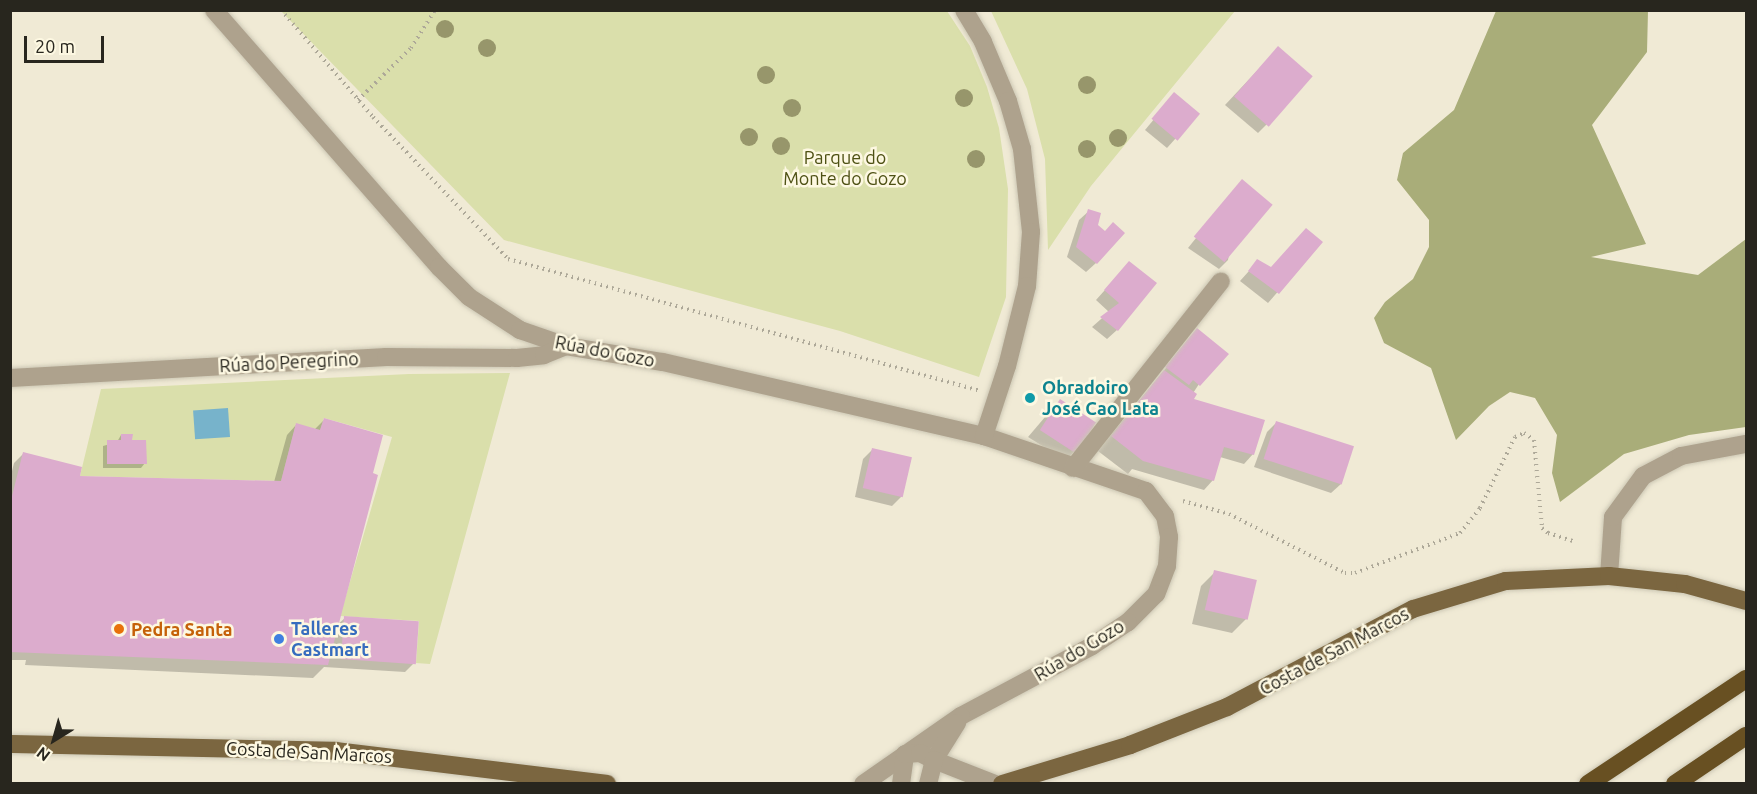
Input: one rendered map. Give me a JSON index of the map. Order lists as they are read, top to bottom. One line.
{"streets":{"main road":["Costa de San Marcos"],"street":["Rúa do Gozo","Rúa do Peregrino"]},"crossings":[["Rúa do Gozo","Rúa do Peregrino"]],"parks":["Parque do Monte do Gozo"],"places":["Obradoiro José Cao Lata","Pedra Santa","Talleres Castmart"],"scale_bar":"20 m","north":"bottom left"}
